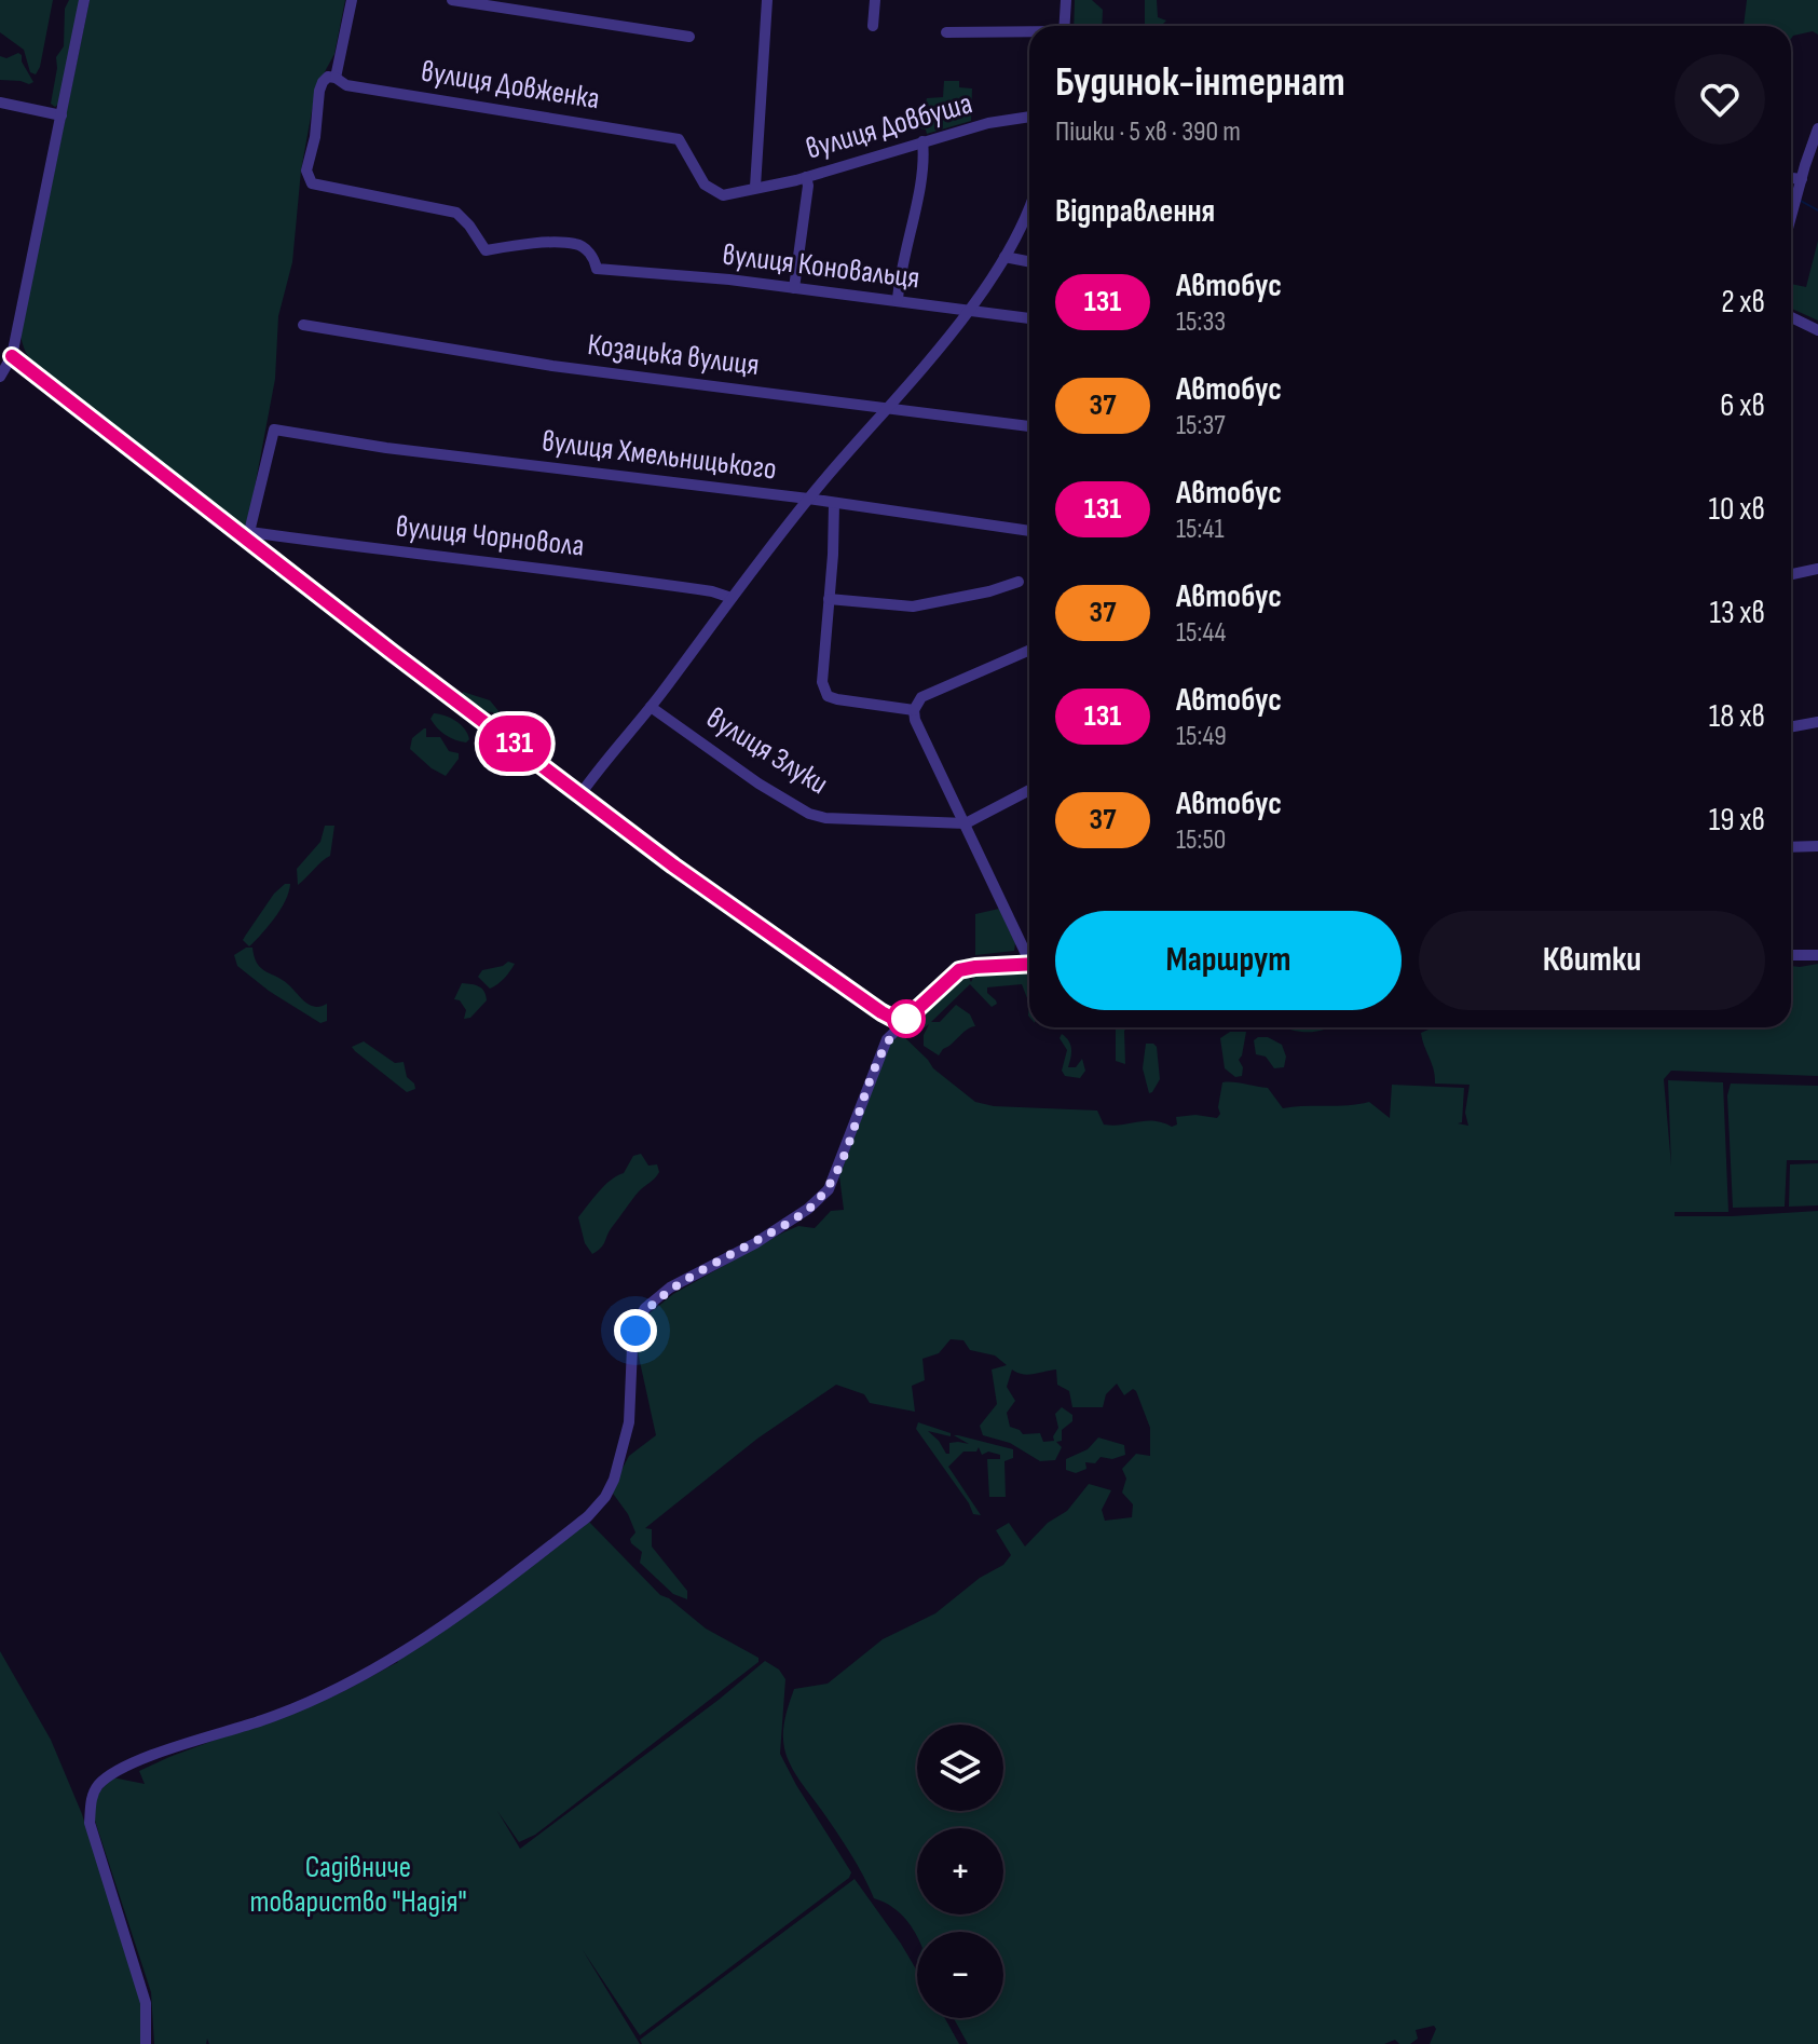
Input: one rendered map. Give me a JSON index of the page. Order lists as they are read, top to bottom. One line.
{"streets":{"street":["вулиця Довженка","вулиця Довбуша","вулиця Коновальця","Козацька вулиця","вулиця Хмельницького","вулиця Чорновола","вулиця Злуки"]},"crossings":[["вулиця Довженка","вулиця Довбуша"],["вулиця Довженка","вулиця Коновальця"],["вулиця Хмельницького","вулиця Чорновола"]],"parks":["Садівниче товариство \"Надія\""],"lines":["bus line 131"],"page":{"on_map":"131","heading":[["Будинок-інтернат","Пішки · 5 хв · 390 m"],"Відправлення"],"list":[{"mark":"131","name":"Автобус","note":"15:33","value":"2 хв"},{"mark":"37","name":"Автобус","note":"15:37","value":"6 хв"},{"mark":"131","name":"Автобус","note":"15:41","value":"10 хв"},{"mark":"37","name":"Автобус","note":"15:44","value":"13 хв"},{"mark":"131","name":"Автобус","note":"15:49","value":"18 хв"},{"mark":"37","name":"Автобус","note":"15:50","value":"19 хв"}],"buttons":["Маршрут","Квитки"],"map_buttons":["+","−"]}}
